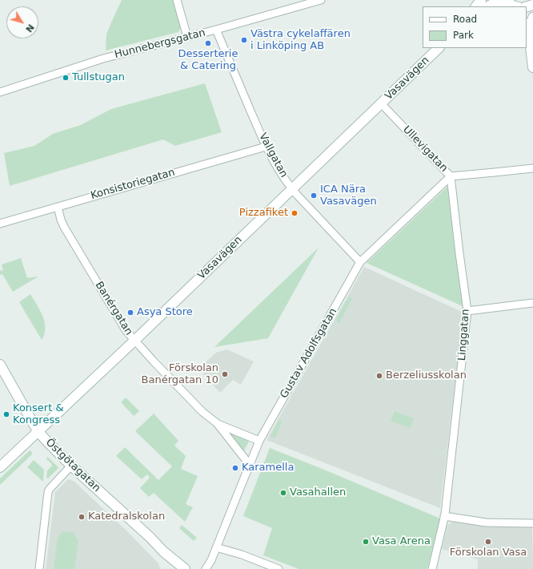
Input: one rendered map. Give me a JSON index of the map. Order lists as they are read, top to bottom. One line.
{"streets":{"main road":["Vasavägen","Östgötagatan"],"street":["Hunnebergsgatan","Ullevigatan","Vallgatan","Konsistoriegatan","Banérgatan","Linggatan","Gustav Adolfsgatan"]},"crossings":[["Hunnebergsgatan","Vallgatan"],["Vasavägen","Ullevigatan"],["Vasavägen","Vallgatan"],["Vasavägen","Banérgatan"],["Vasavägen","Östgötagatan"],["Ullevigatan","Linggatan"],["Ullevigatan","Gustav Adolfsgatan"],["Vallgatan","Konsistoriegatan"],["Vallgatan","Gustav Adolfsgatan"],["Konsistoriegatan","Banérgatan"],["Banérgatan","Gustav Adolfsgatan"],["Linggatan","Gustav Adolfsgatan"]],"places":["Västra cykelaffären i Linköping AB","Desserterie & Catering","Tullstugan","ICA Nära Vasavägen","Pizzafiket","Asya Store","Förskolan Banérgatan 10","Berzeliusskolan","Konsert & Kongress","Karamella","Vasahallen","Katedralskolan","Vasa Arena","Förskolan Vasa"],"legend":["Road","Park"],"north":"bottom right"}
